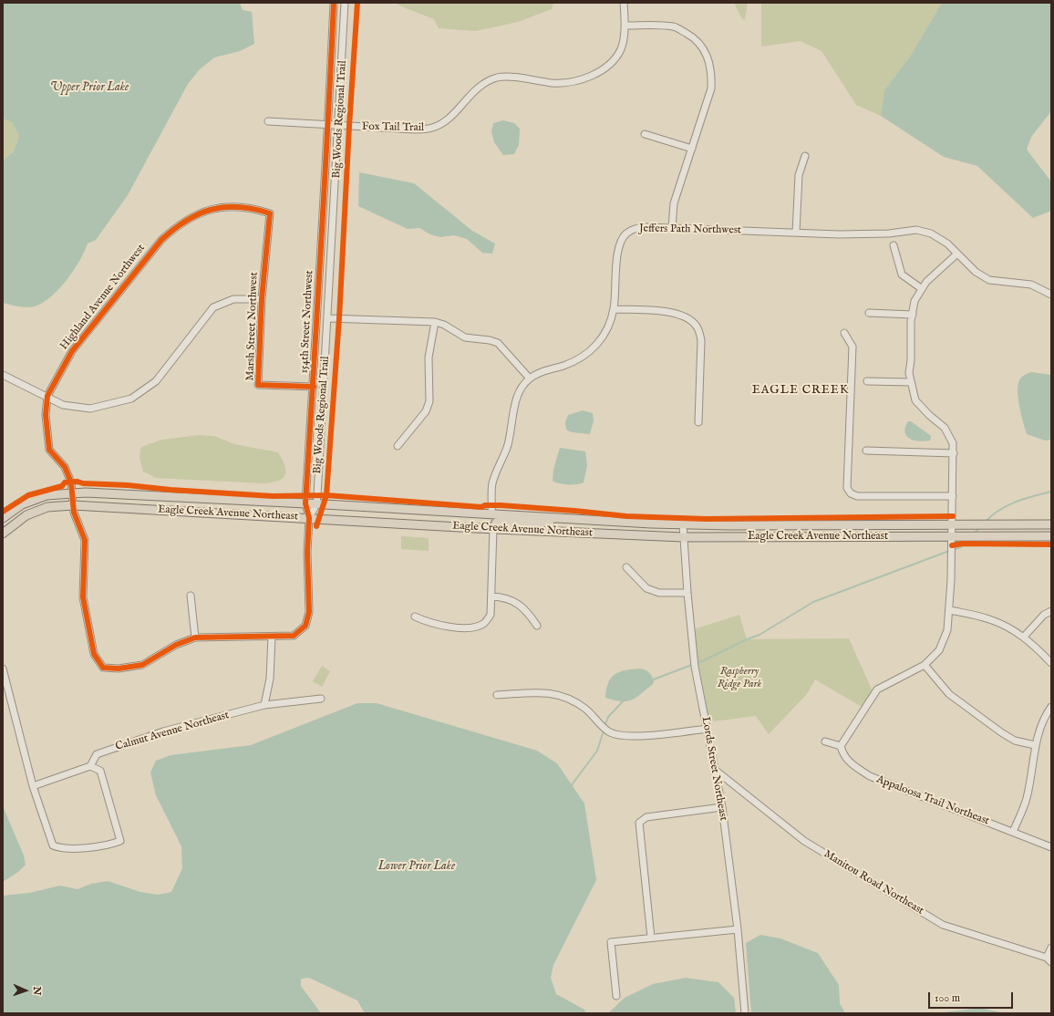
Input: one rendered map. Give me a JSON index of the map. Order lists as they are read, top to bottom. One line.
{"streets":{"main road":["Eagle Creek Avenue Northeast"],"street":["Fox Tail Trail","Jeffers Path Northwest","Highland Avenue Northwest","154th Street Northwest","Marsh Street Northwest","Calmut Avenue Northeast","Lords Street Northeast","Appaloosa Trail Northeast","Manitou Road Northeast"],"cycle path":["Big Woods Regional Trail"]},"crossings":[["Fox Tail Trail","154th Street Northwest"],["Jeffers Path Northwest","Eagle Creek Avenue Northeast"],["Highland Avenue Northwest","154th Street Northwest"],["Highland Avenue Northwest","Marsh Street Northwest"],["Highland Avenue Northwest","Eagle Creek Avenue Northeast"],["154th Street Northwest","Marsh Street Northwest"],["154th Street Northwest","Eagle Creek Avenue Northeast"],["Eagle Creek Avenue Northeast","Lords Street Northeast"],["Lords Street Northeast","Manitou Road Northeast"]],"districts":["EAGLE CREEK"],"water":["Upper Prior Lake","Lower Prior Lake"],"parks":["Raspberry Ridge Park"],"scale_bar":"100 m","north":"right"}
